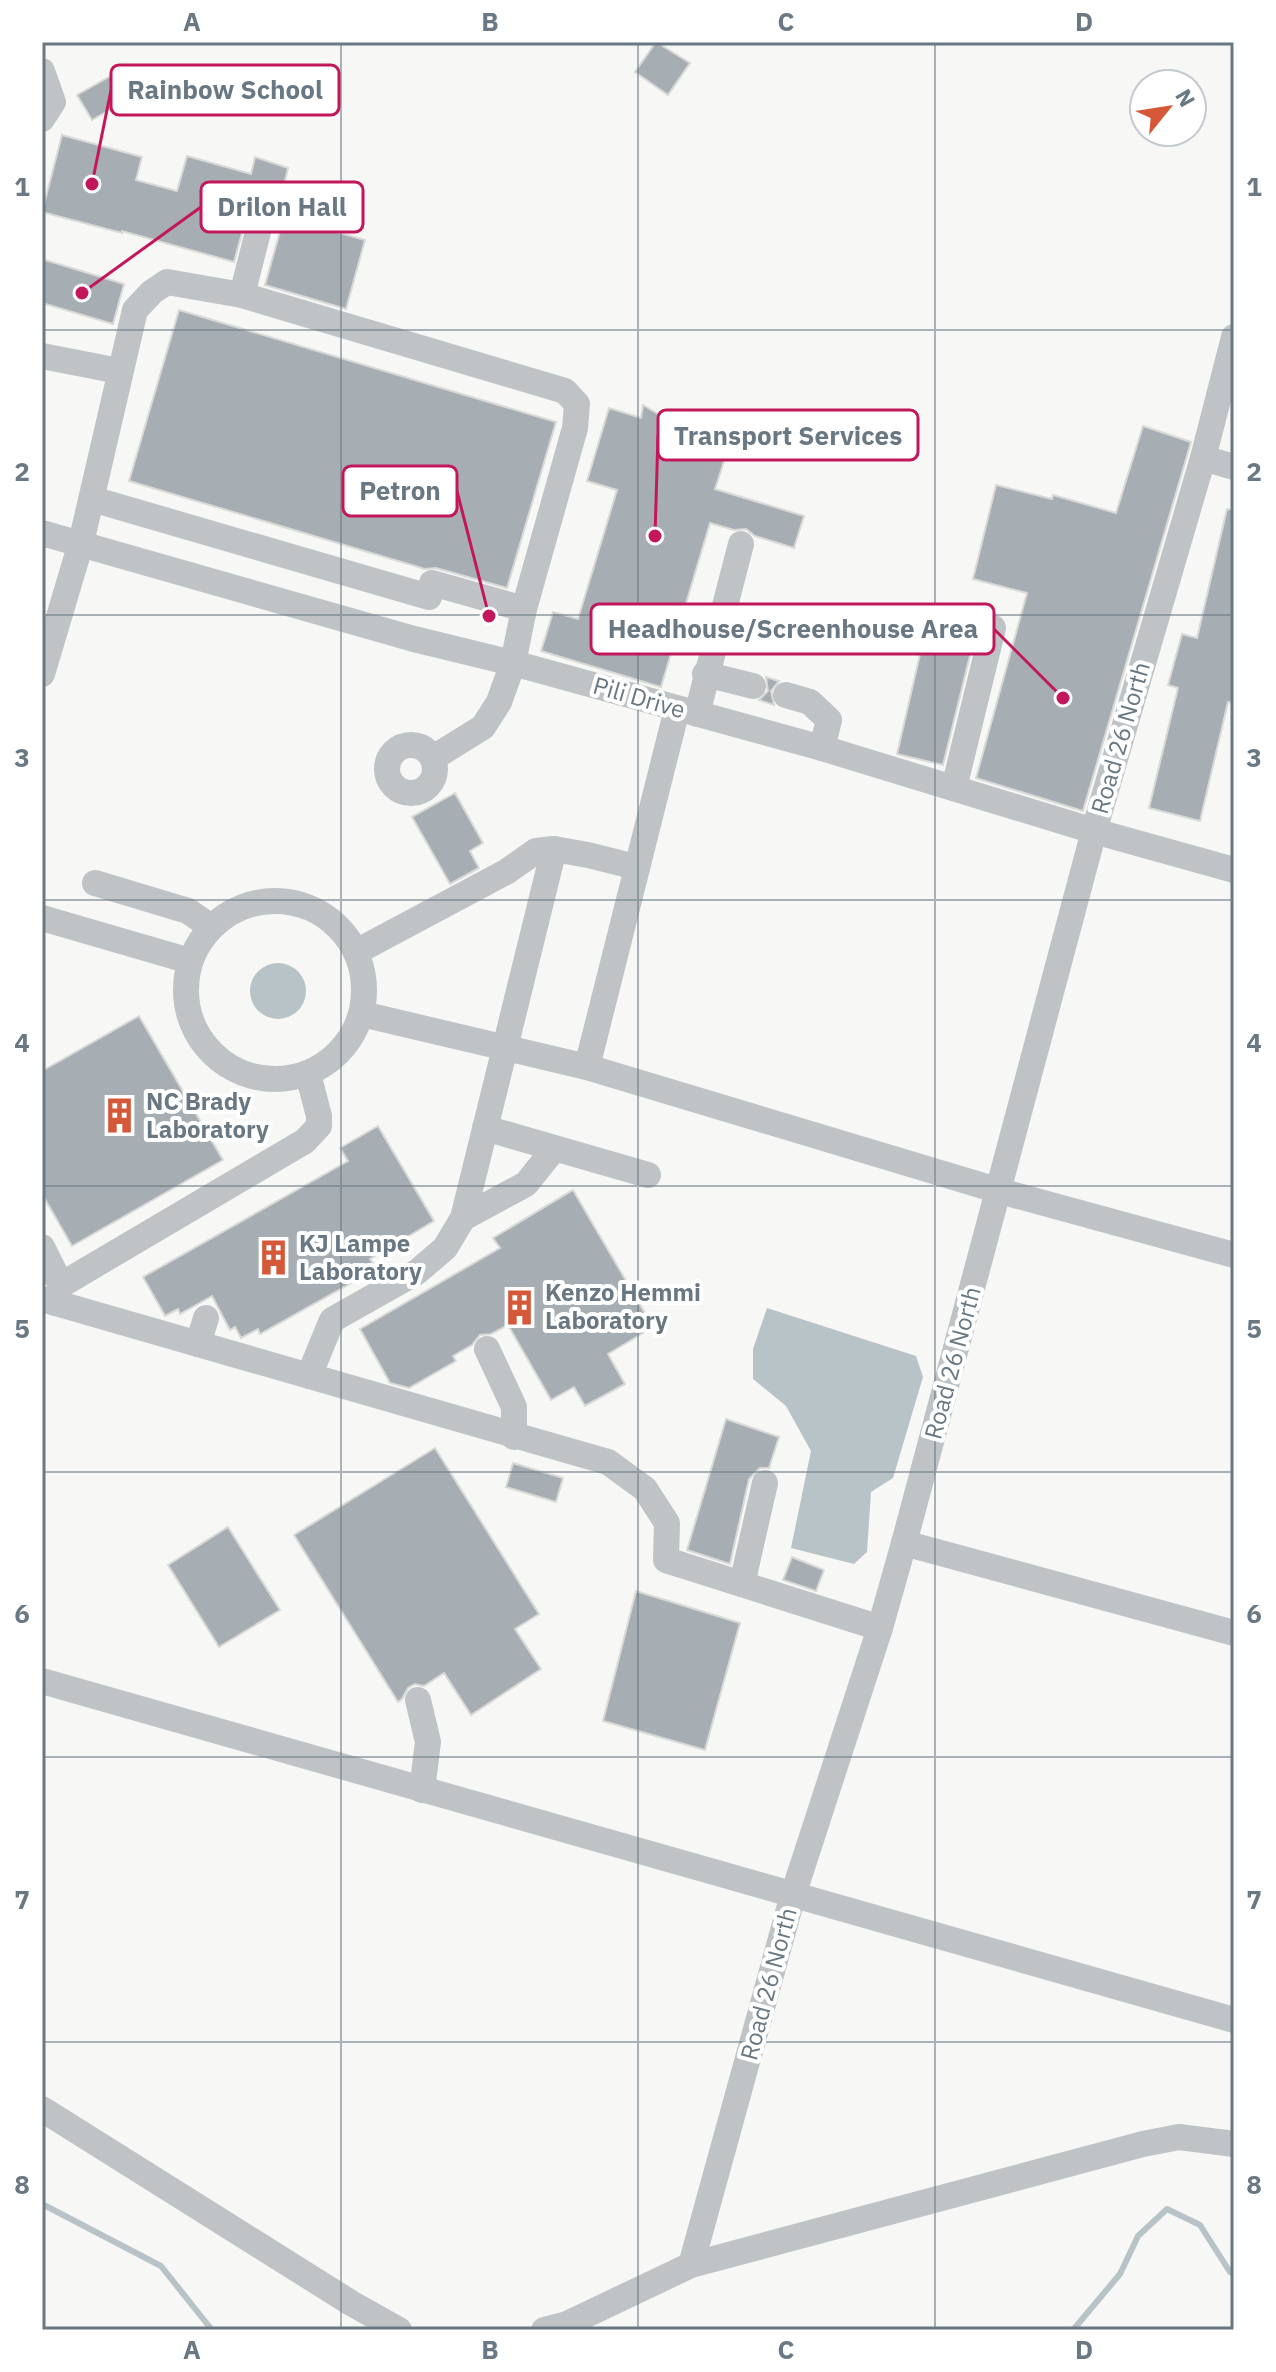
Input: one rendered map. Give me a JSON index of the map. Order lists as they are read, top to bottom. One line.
{"streets":{"street":["Pili Drive","Road 26 North"]},"crossings":[["Pili Drive","Road 26 North"]],"places":{"other":["Rainbow School","Drilon Hall","Transport Services","Petron","Headhouse/Screenhouse Area"],"building":["NC Brady Laboratory","KJ Lampe Laboratory","Kenzo Hemmi Laboratory"]},"north":"top right","grid":{"columns":["A","B","C","D"],"rows":["1","2","3","4","5","6","7","8"]}}
